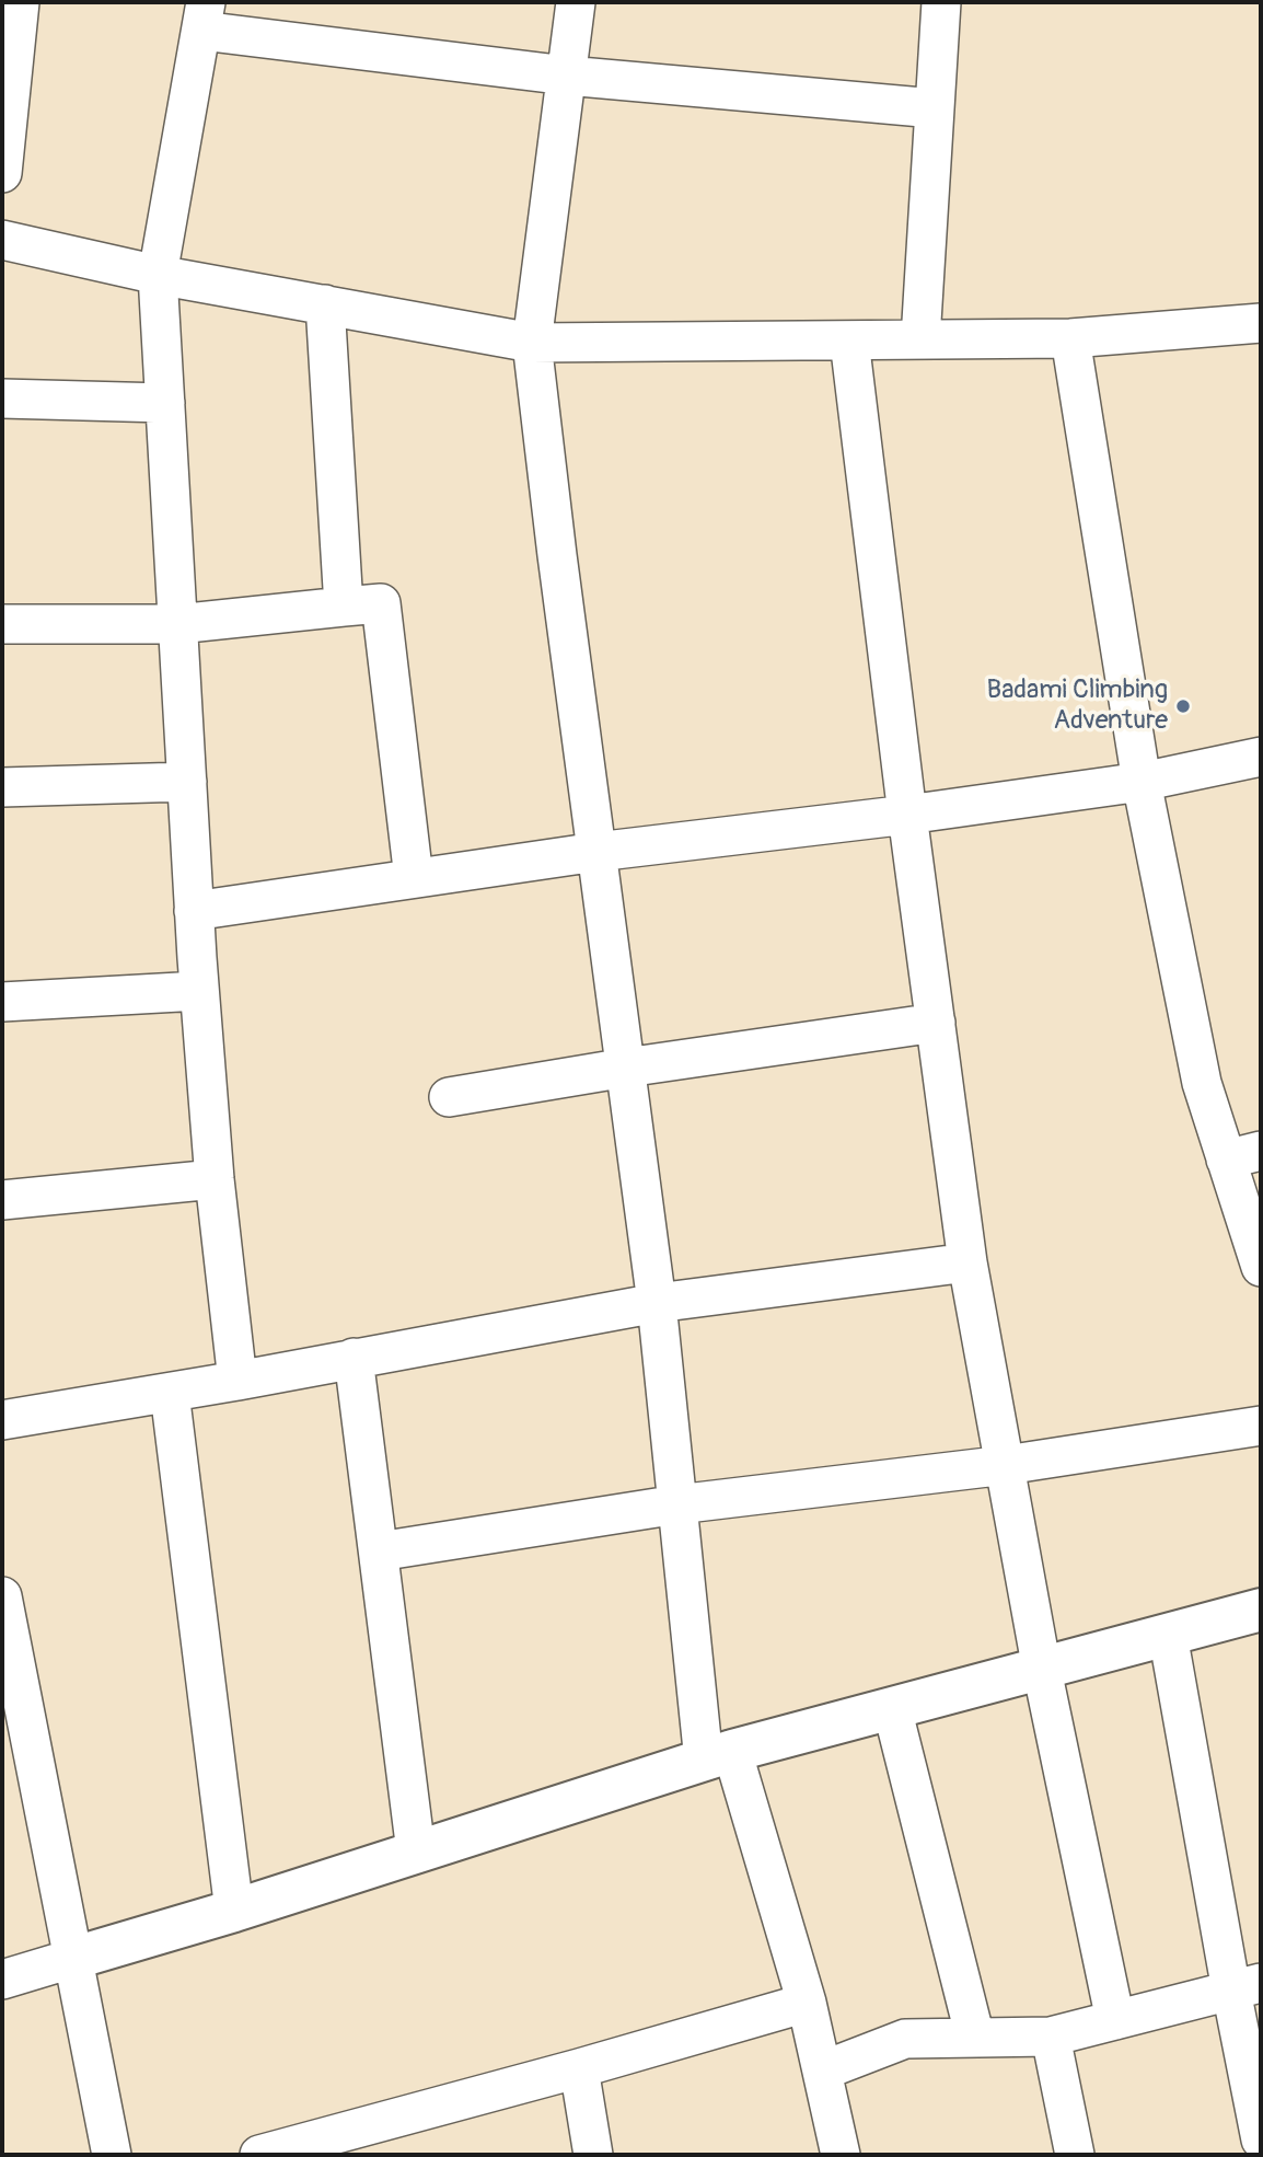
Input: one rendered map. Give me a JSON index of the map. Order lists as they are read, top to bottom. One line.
{"places":["Badami Climbing Adventure"]}
